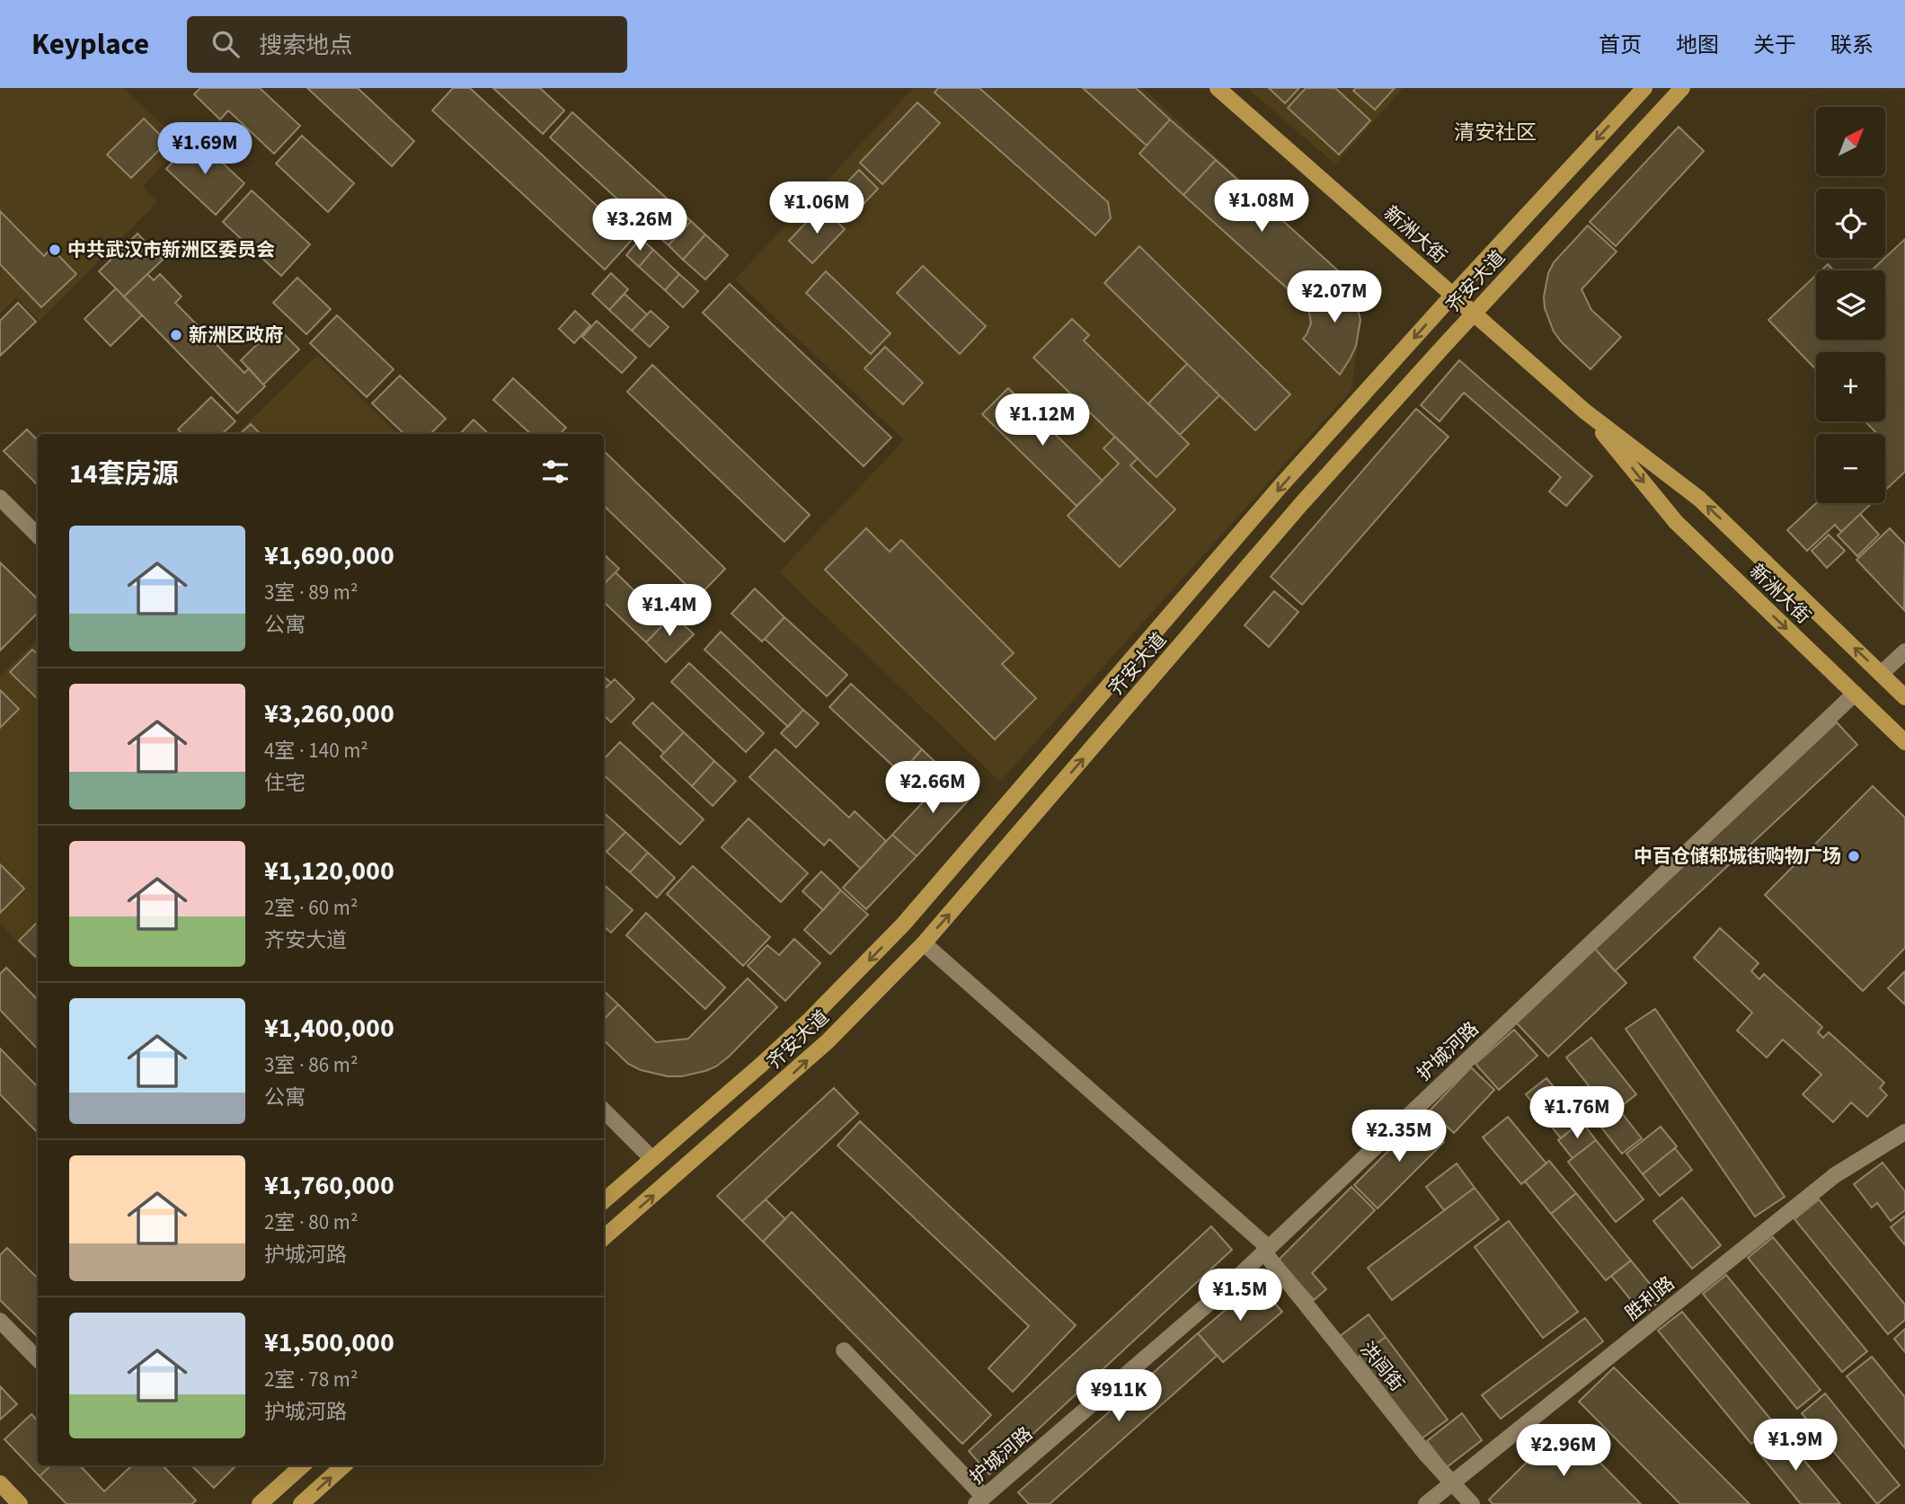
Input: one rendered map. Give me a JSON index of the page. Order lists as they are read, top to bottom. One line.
{"streets":{"main road":["新洲大街","齐安大道"],"street":["护城河路","胜利路","洪闾街"]},"crossings":[["新洲大街","齐安大道"],["新洲大街","护城河路"],["齐安大道","洪闾街"],["护城河路","洪闾街"],["胜利路","洪闾街"]],"districts":["清安社区"],"places":["中共武汉市新洲区委员会","新洲区政府","中百仓储邾城街购物广场"],"north":"top right","page":{"header":"Keyplace","search":"搜索地点","nav":["首页","地图","关于","联系"],"map_buttons":["+","−"],"price":["¥1.69M","¥1.08M","¥1.06M","¥3.26M","¥2.07M","¥1.12M","¥1.4M","¥2.66M","¥1.76M","¥2.35M","¥1.5M","¥911K","¥1.9M","¥2.96M"],"heading":"14套房源","list":[{"name":"¥1,690,000","note":"3室 · 89 m² · 公寓"},{"name":"¥3,260,000","note":"4室 · 140 m² · 住宅"},{"name":"¥1,120,000","note":"2室 · 60 m² · 齐安大道"},{"name":"¥1,400,000","note":"3室 · 86 m² · 公寓"},{"name":"¥1,760,000","note":"2室 · 80 m² · 护城河路"},{"name":"¥1,500,000","note":"2室 · 78 m² · 护城河路"}]}}
